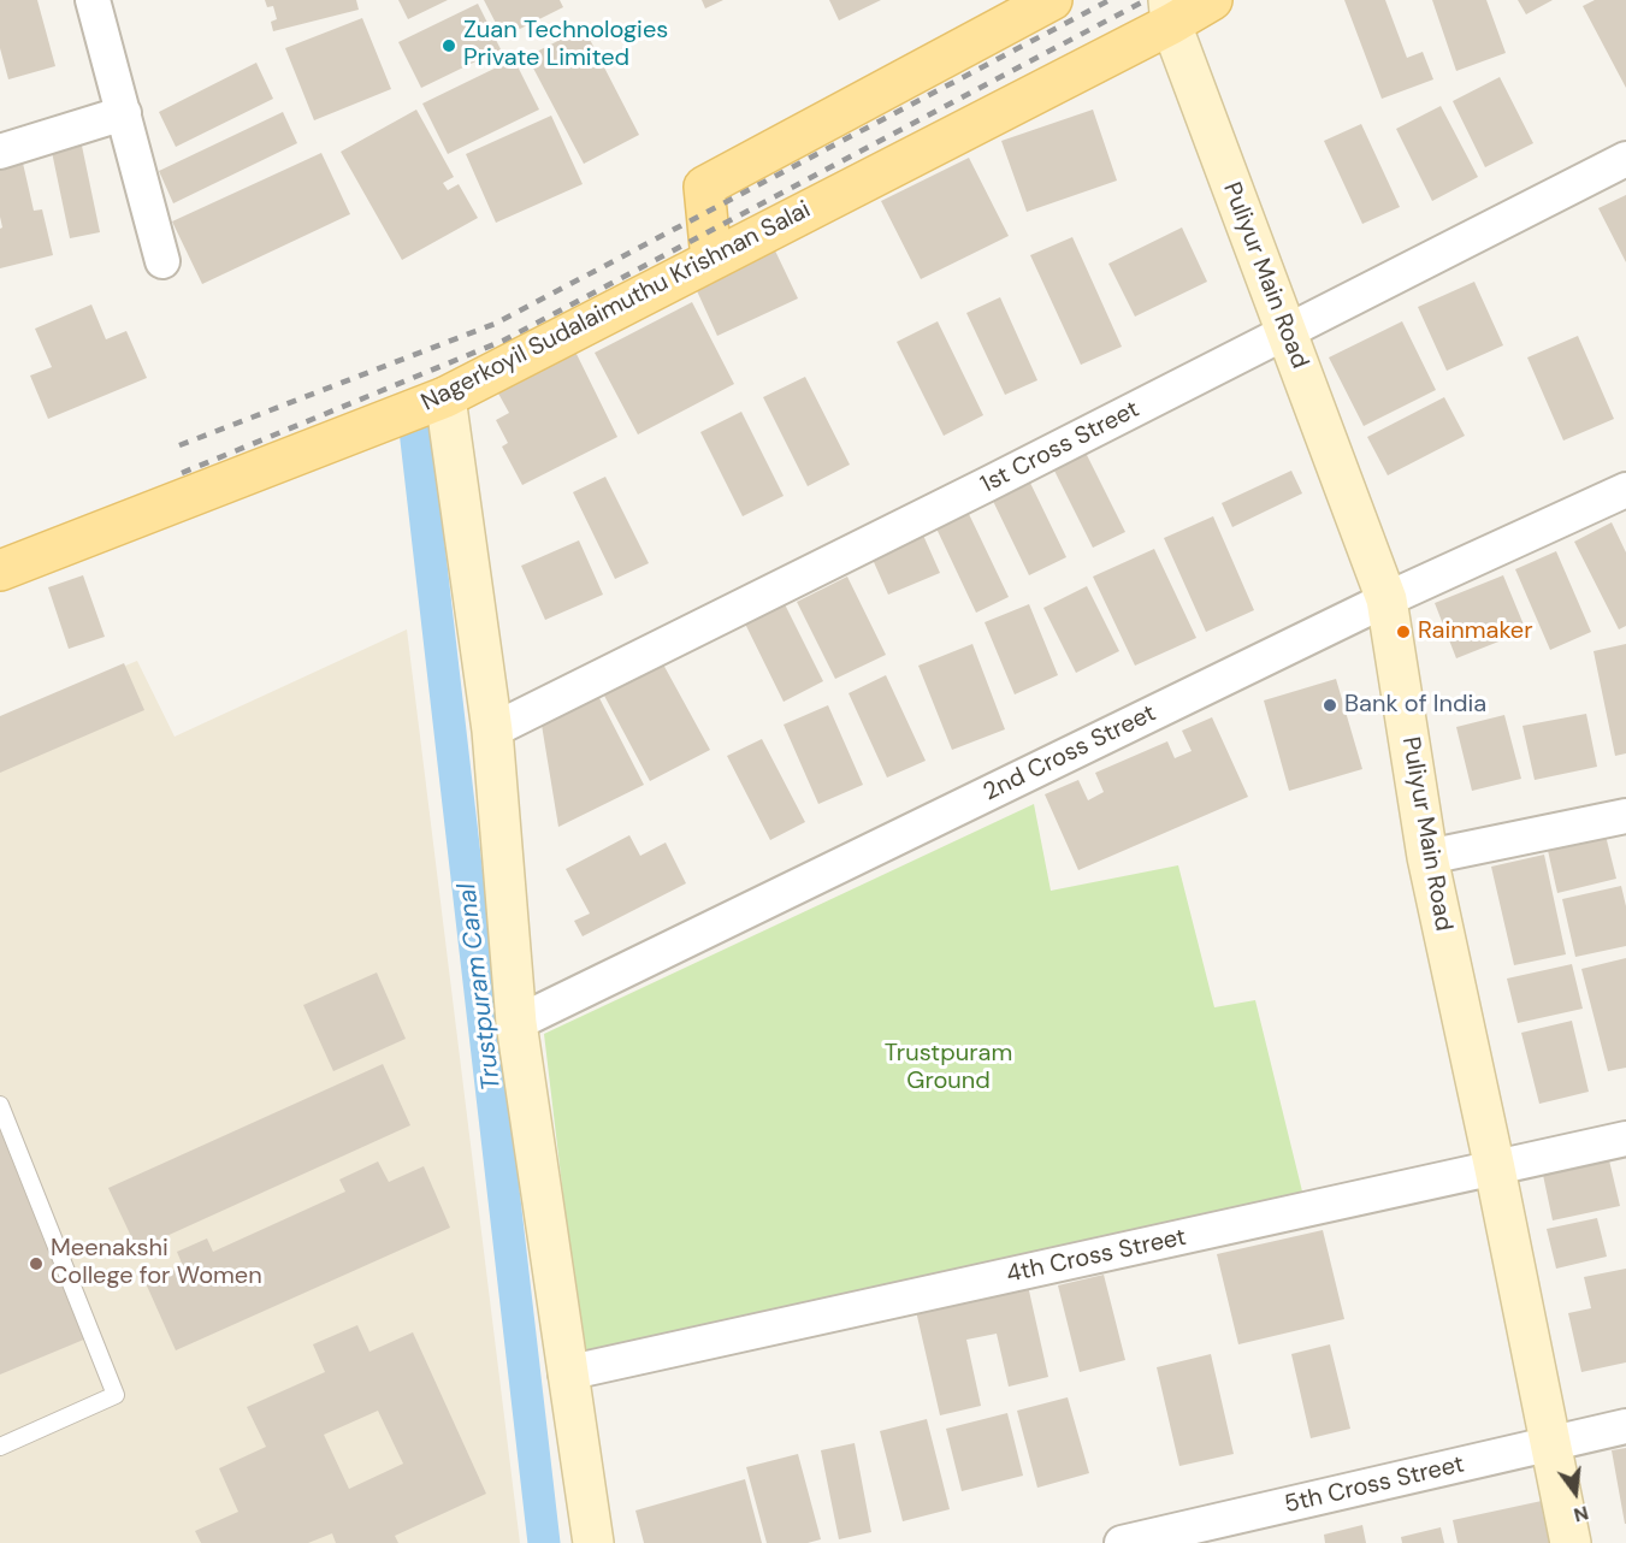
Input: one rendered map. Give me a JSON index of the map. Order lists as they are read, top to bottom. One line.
{"streets":{"main road":["Nagerkoyil Sudalaimuthu Krishnan Salai"],"street":["Puliyur Main Road","1st Cross Street","2nd Cross Street","4th Cross Street","5th Cross Street"]},"crossings":[["Puliyur Main Road","Nagerkoyil Sudalaimuthu Krishnan Salai"],["Puliyur Main Road","1st Cross Street"],["Puliyur Main Road","2nd Cross Street"],["Puliyur Main Road","4th Cross Street"],["Puliyur Main Road","5th Cross Street"]],"water":["Trustpuram Canal"],"parks":["Trustpuram Ground"],"places":["Zuan Technologies Private Limited","Rainmaker","Bank of India","Meenakshi College for Women"],"north":"bottom"}
